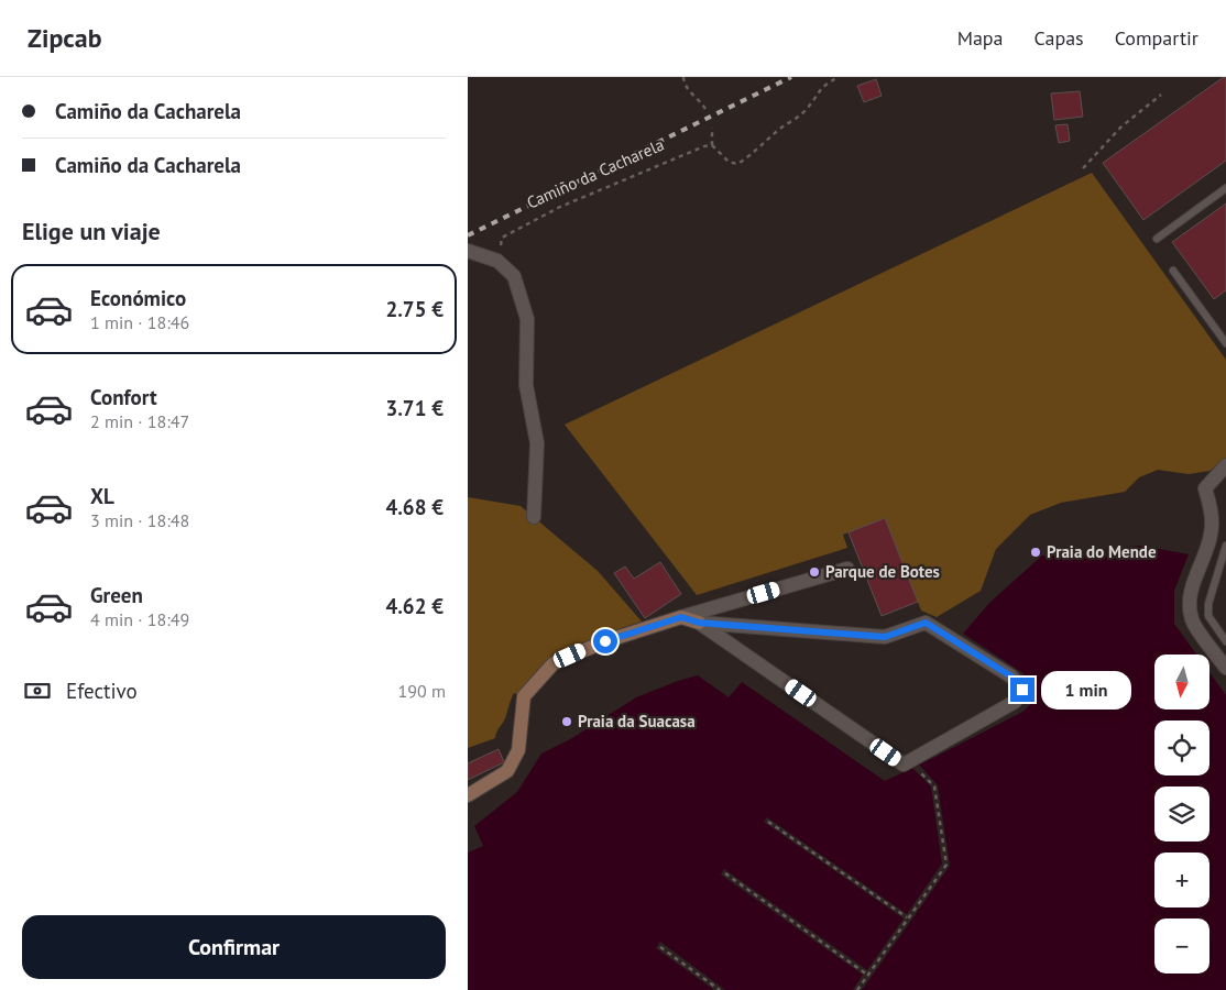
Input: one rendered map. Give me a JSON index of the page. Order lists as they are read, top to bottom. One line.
{"streets":{"path":["Camiño da Cacharela"]},"places":["Praia do Mende","Parque de Botes","Praia da Suacasa"],"north":"bottom","page":{"header":"Zipcab","nav":["Mapa","Capas","Compartir"],"banner":["Camiño da Cacharela","Camiño da Cacharela"],"heading":"Elige un viaje","list":[{"name":"Económico","note":"1 min · 18:46","value":"2.75 €"},{"name":"Confort","note":"2 min · 18:47","value":"3.71 €"},{"name":"XL","note":"3 min · 18:48","value":"4.68 €"},{"name":"Green","note":"4 min · 18:49","value":"4.62 €"}],"map_buttons":["+","−"],"pay":["Efectivo","190 m"],"bubble":"1 min","buttons":"Confirmar"}}
